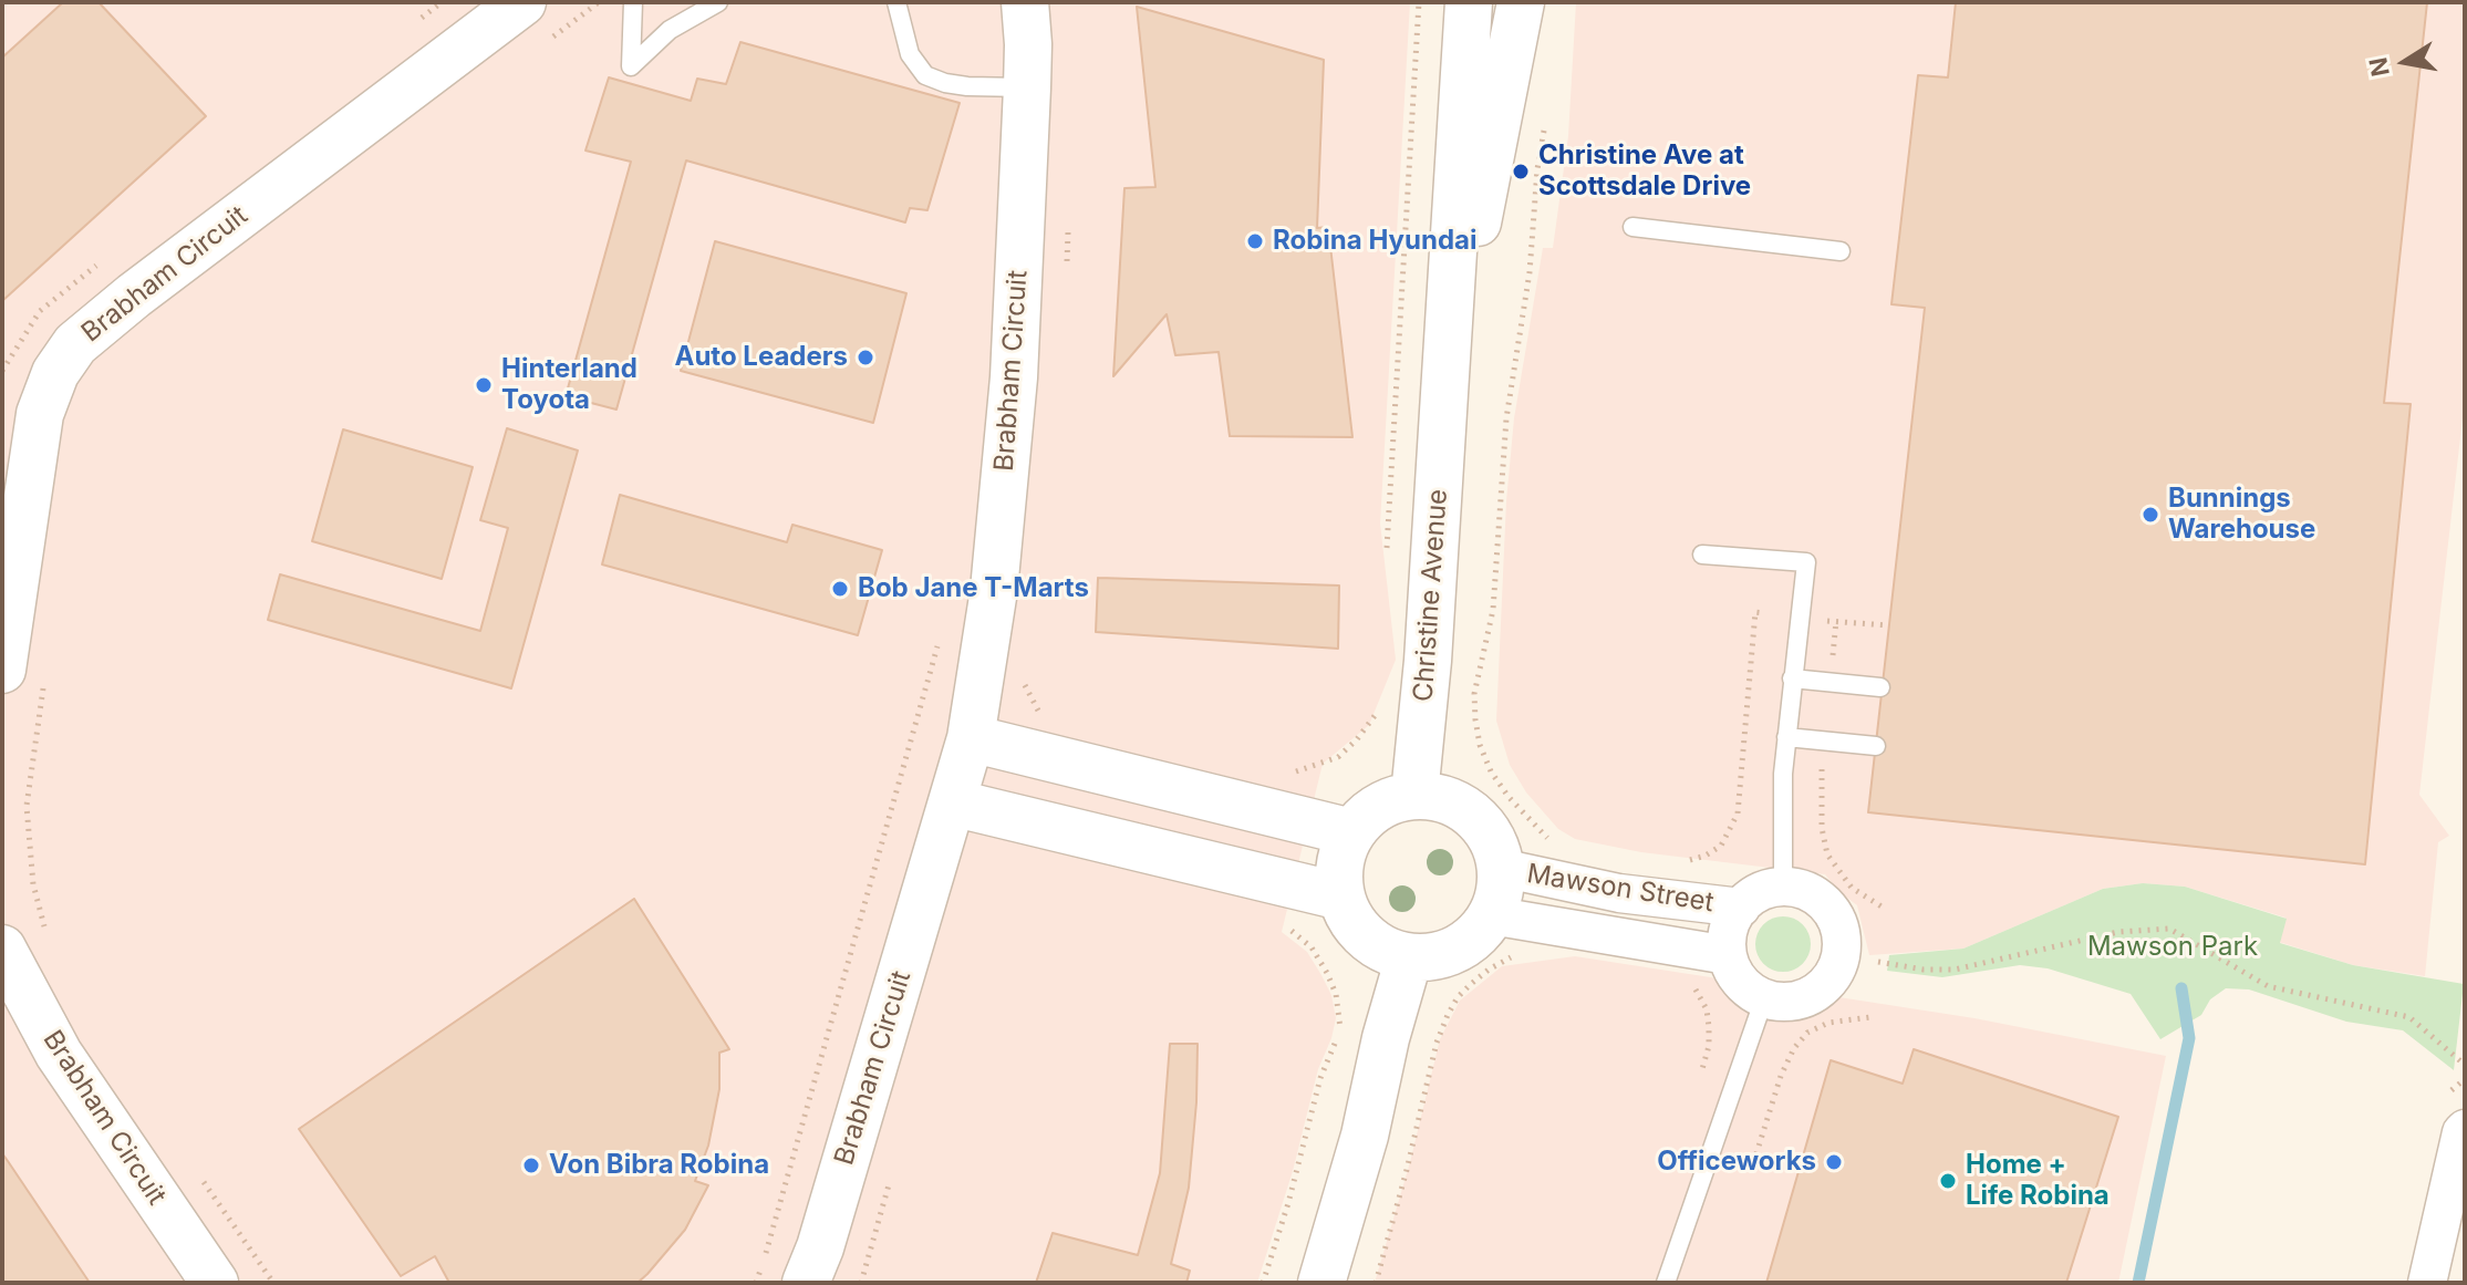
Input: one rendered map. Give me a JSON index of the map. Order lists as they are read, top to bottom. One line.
{"streets":{"street":["Brabham Circuit","Christine Avenue","Mawson Street"]},"crossings":[["Christine Avenue","Mawson Street"]],"parks":["Mawson Park"],"places":["Christine Ave at Scottsdale Drive","Robina Hyundai","Auto Leaders","Hinterland Toyota","Bunnings Warehouse","Bob Jane T-Marts","Officeworks","Von Bibra Robina","Home + Life Robina"],"north":"left"}
